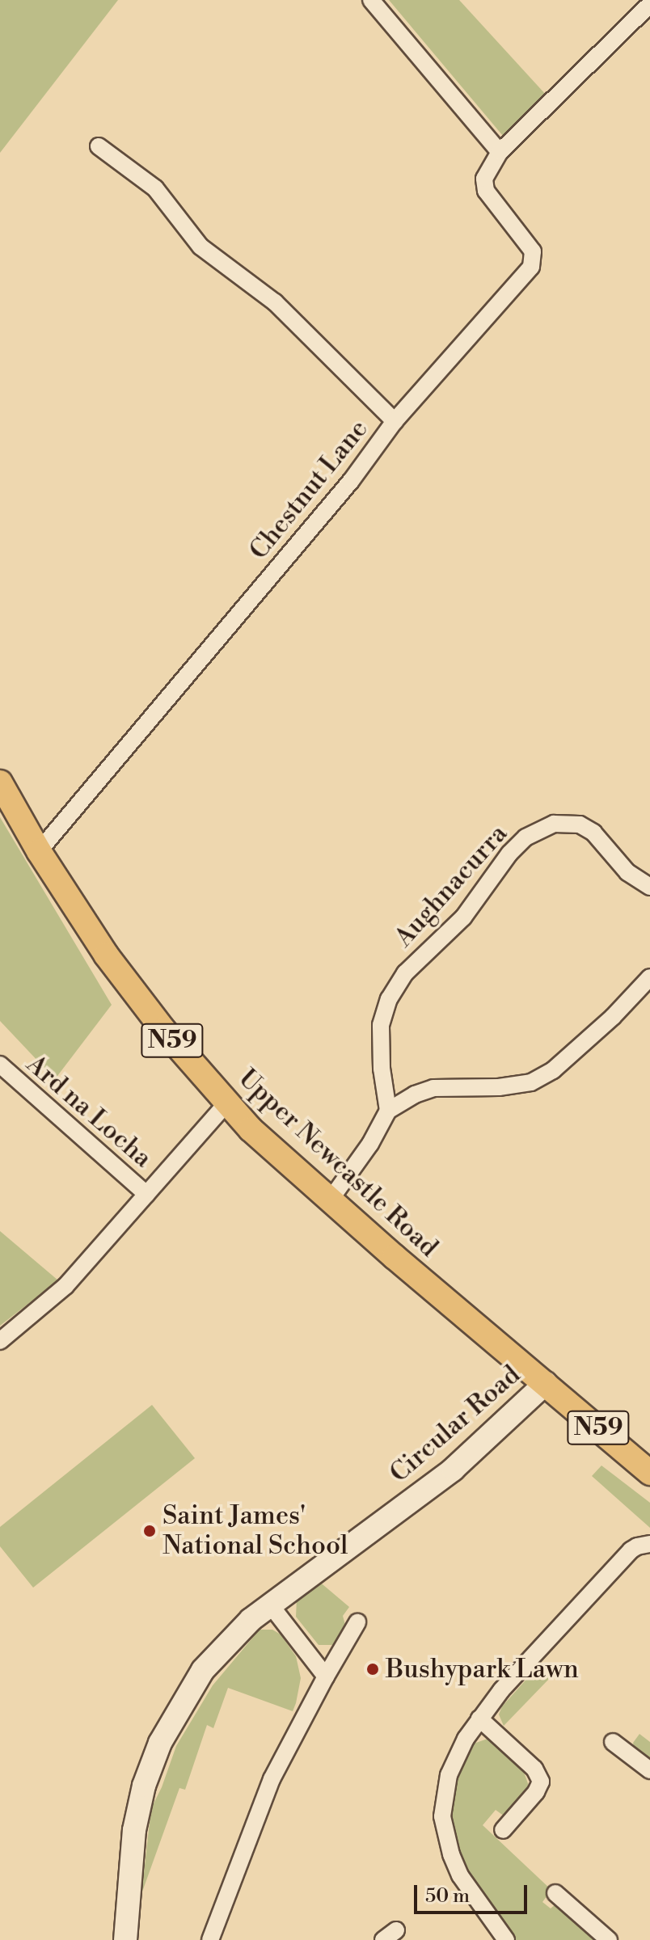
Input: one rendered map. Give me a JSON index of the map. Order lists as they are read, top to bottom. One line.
{"streets":{"main road":["N59","Upper Newcastle Road"],"street":["Chestnut Lane","Aughnacurra","Ard na Locha","Circular Road"]},"crossings":[["Chestnut Lane","Upper Newcastle Road"],["Ard na Locha","Upper Newcastle Road"],["Upper Newcastle Road","Circular Road"]],"places":["Saint James' National School","Bushypark Lawn"],"scale_bar":"50 m"}
